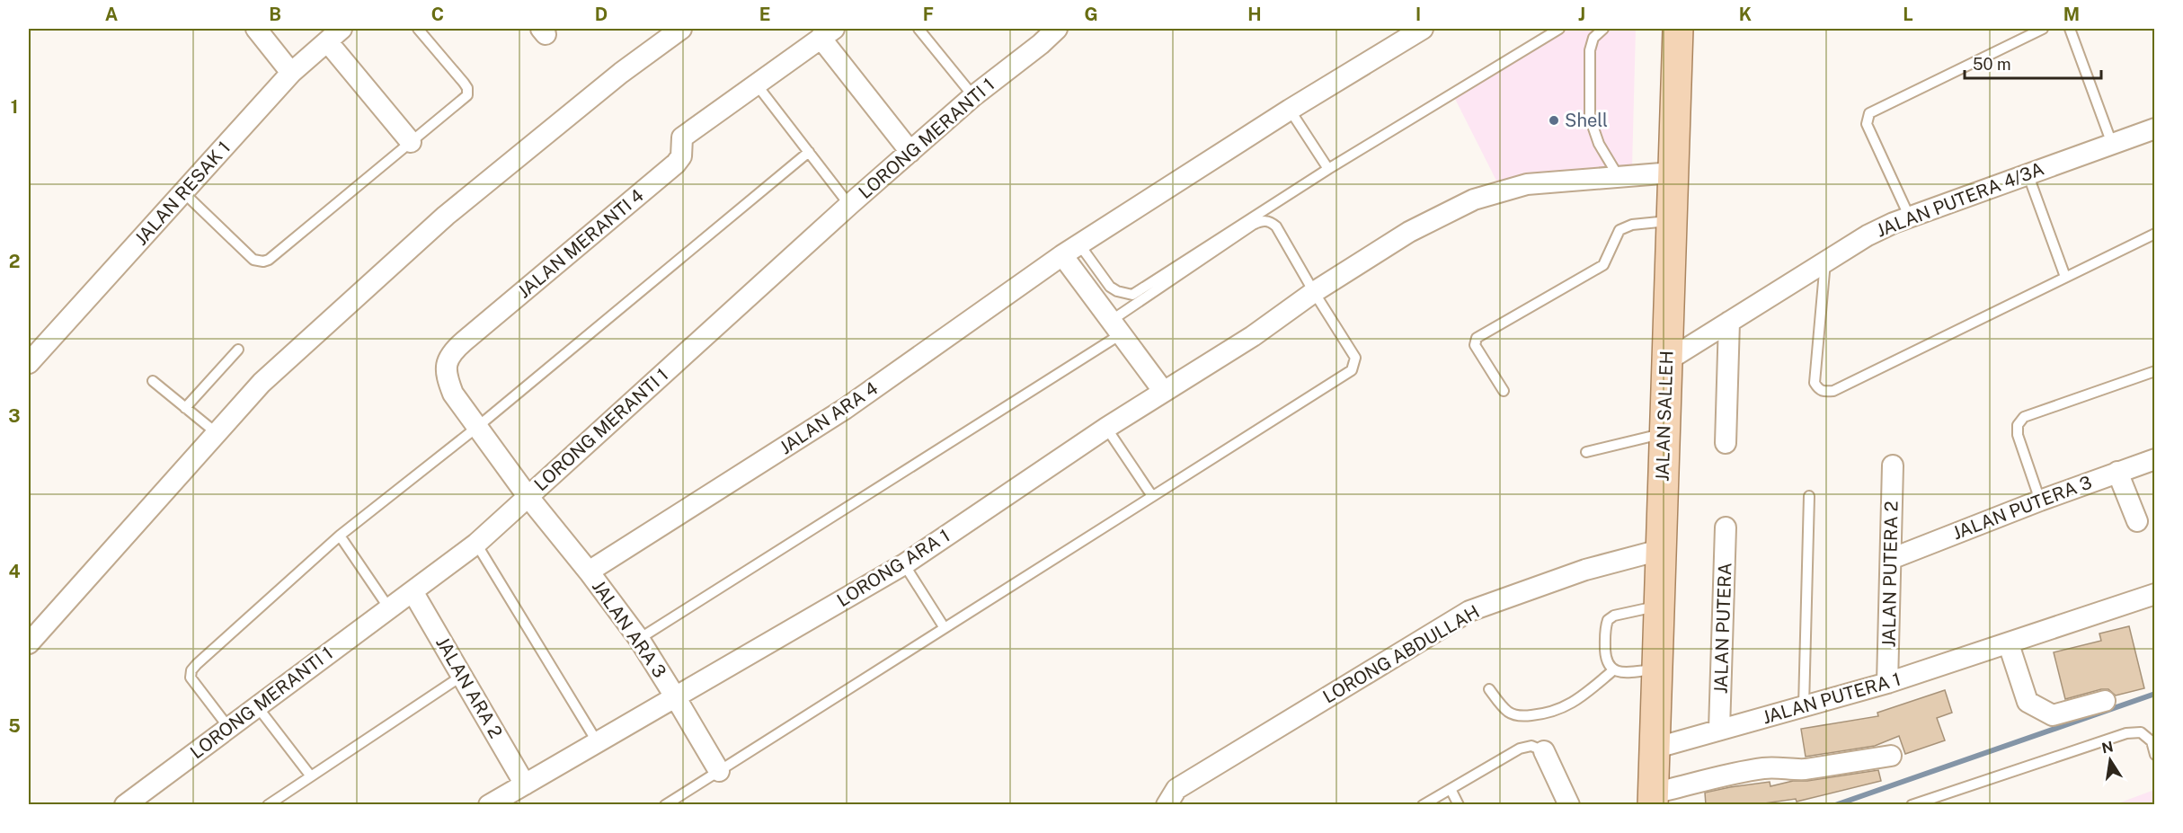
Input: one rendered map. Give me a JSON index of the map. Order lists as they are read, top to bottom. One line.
{"streets":{"main road":["JALAN SALLEH"],"street":["LORONG MERANTI 1","JALAN RESAK 1","JALAN PUTERA 4/3A","JALAN MERANTI 4","JALAN ARA 4","JALAN PUTERA 3","LORONG ARA 1","JALAN PUTERA 2","JALAN PUTERA","JALAN ARA 3","LORONG ABDULLAH","JALAN ARA 2","JALAN PUTERA 1"]},"crossings":[["LORONG MERANTI 1","JALAN MERANTI 4"],["LORONG MERANTI 1","JALAN ARA 3"],["LORONG MERANTI 1","JALAN ARA 2"],["JALAN PUTERA 4/3A","JALAN SALLEH"],["JALAN MERANTI 4","JALAN ARA 3"],["JALAN SALLEH","LORONG ARA 1"],["JALAN SALLEH","LORONG ABDULLAH"],["JALAN SALLEH","JALAN PUTERA 1"],["JALAN ARA 4","JALAN ARA 3"],["JALAN PUTERA 3","JALAN PUTERA 2"],["LORONG ARA 1","JALAN ARA 3"],["LORONG ARA 1","JALAN ARA 2"],["JALAN PUTERA 2","JALAN PUTERA 1"],["JALAN PUTERA","JALAN PUTERA 1"]],"places":["Shell"],"scale_bar":"50 m","north":"top","grid":{"columns":["A","B","C","D","E","F","G","H","I","J","K","L","M"],"rows":["1","2","3","4","5"]}}
